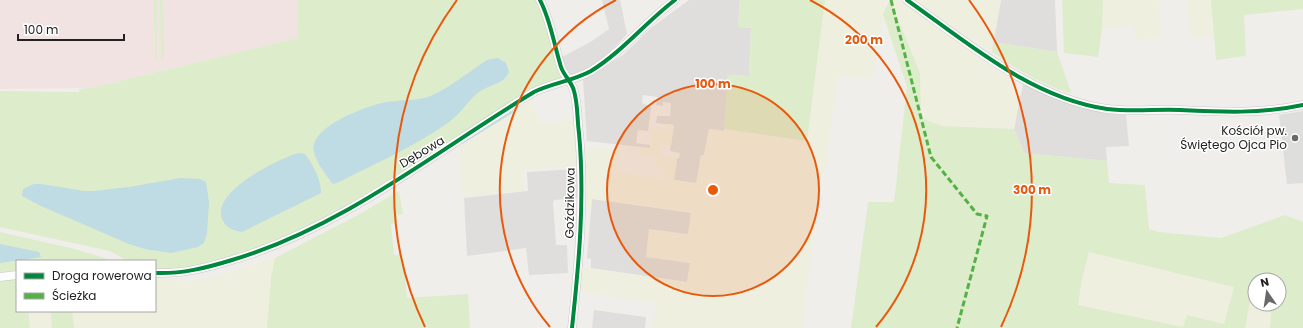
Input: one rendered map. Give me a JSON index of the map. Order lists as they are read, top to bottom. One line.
{"streets":{"street":["Dębowa","Goździkowa"]},"crossings":[["Dębowa","Goździkowa"]],"places":["Kościół pw. Świętego Ojca Pio"],"legend":["Droga rowerowa","Ścieżka"],"scale_bar":"100 m","north":"top","rings":["200 m","100 m","300 m"]}
